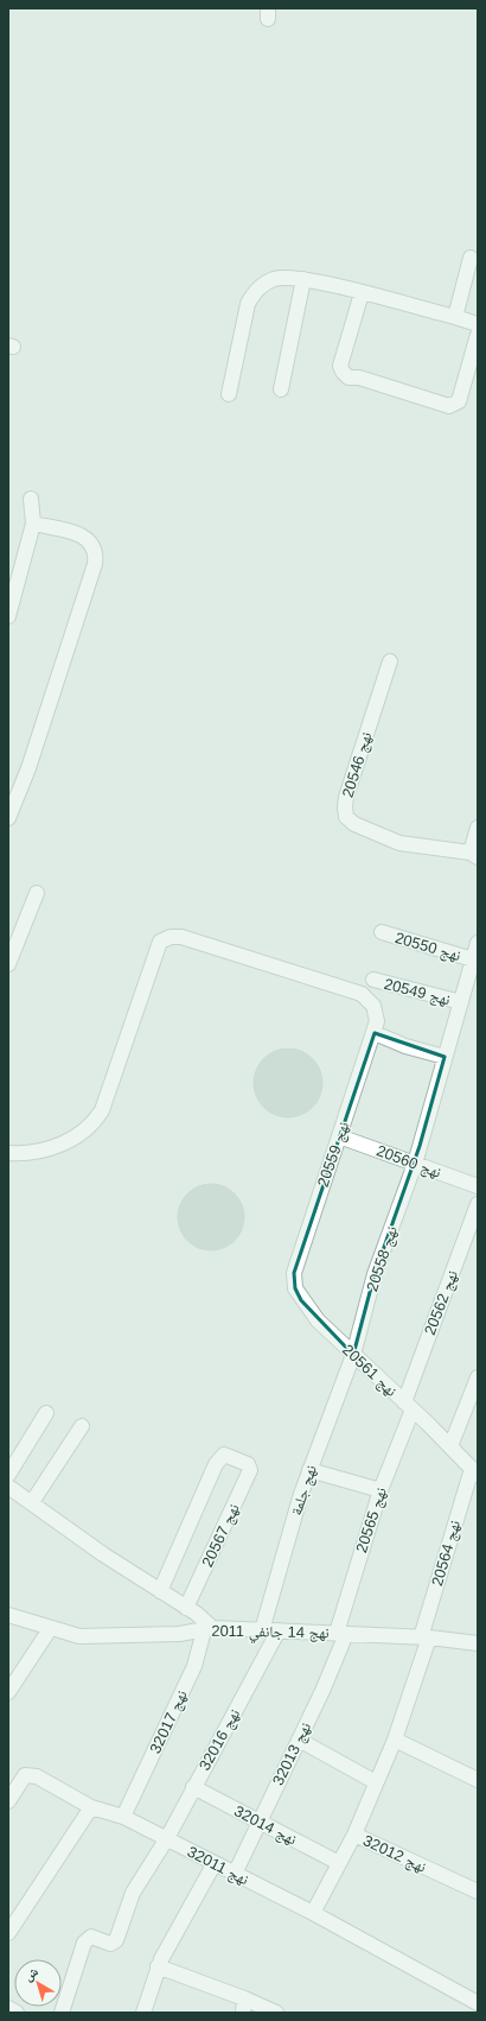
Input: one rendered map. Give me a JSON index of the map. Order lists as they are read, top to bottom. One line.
{"streets":{"street":["نهج 20546","نهج 20550","نهج 20549","نهج 20559","نهج 20560","نهج 20558","نهج 20562","نهج 20561","نهج جلمة","نهج 20565","نهج 20567","نهج 20564","نهج 14 جانفي 2011","نهج 32017","نهج 32016","نهج 32013","نهج 32014","نهج 32012","نهج 32011"]},"crossings":[["نهج 20559","نهج 20560"],["نهج 20559","نهج 20561"],["نهج 20560","نهج 20558"],["نهج 20558","نهج 20561"],["نهج 20558","نهج جلمة"],["نهج 20562","نهج 20561"],["نهج 20562","نهج 20565"],["نهج 20561","نهج جلمة"],["نهج 20561","نهج 20565"],["نهج 20561","نهج 20564"],["نهج جلمة","نهج 14 جانفي 2011"],["نهج 20565","نهج 14 جانفي 2011"],["نهج 20565","نهج 32013"],["نهج 20564","نهج 14 جانفي 2011"],["نهج 20564","نهج 32012"],["نهج 14 جانفي 2011","نهج 32017"],["نهج 14 جانفي 2011","نهج 32016"],["نهج 14 جانفي 2011","نهج 32013"],["نهج 32017","نهج 32011"],["نهج 32016","نهج 32014"],["نهج 32016","نهج 32011"],["نهج 32013","نهج 32014"],["نهج 32013","نهج 32011"]],"north":"top left"}
